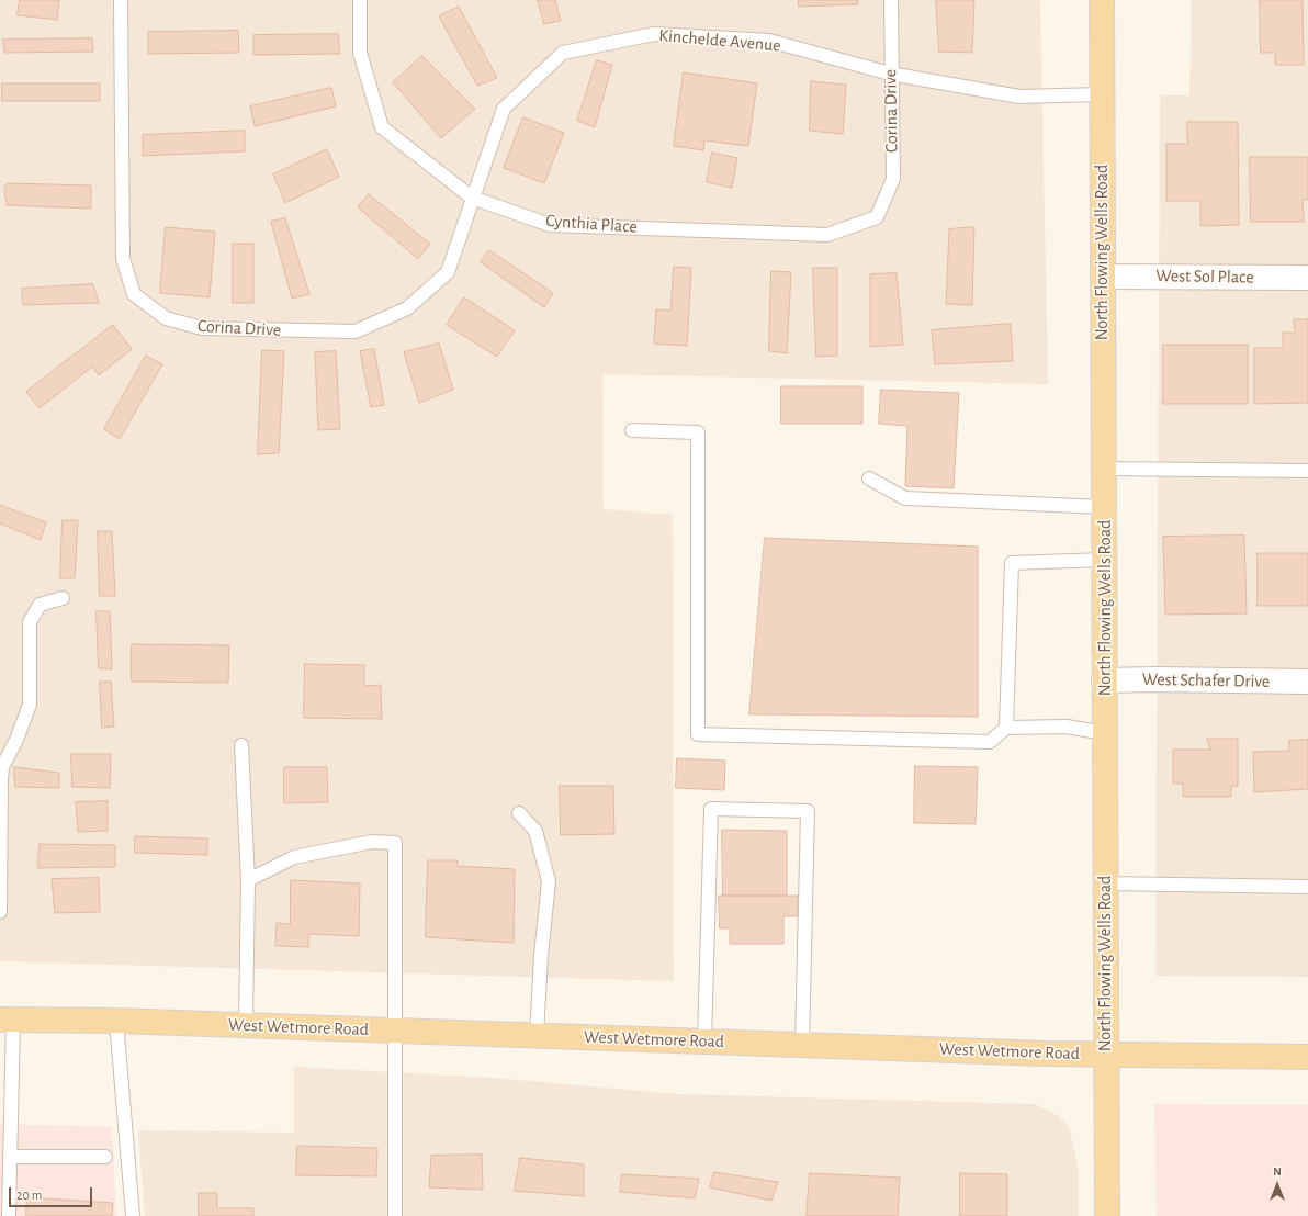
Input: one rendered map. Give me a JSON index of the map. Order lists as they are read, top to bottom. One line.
{"streets":{"main road":["North Flowing Wells Road","West Wetmore Road"],"street":["West Sol Place","West Schafer Drive"],"lane":["Kinchelde Avenue","Corina Drive","Cynthia Place"]},"crossings":[["Kinchelde Avenue","Corina Drive"],["Kinchelde Avenue","Cynthia Place"],["Kinchelde Avenue","North Flowing Wells Road"],["Corina Drive","Cynthia Place"],["North Flowing Wells Road","West Sol Place"],["North Flowing Wells Road","West Schafer Drive"],["North Flowing Wells Road","West Wetmore Road"]],"scale_bar":"20 m","north":"top"}
